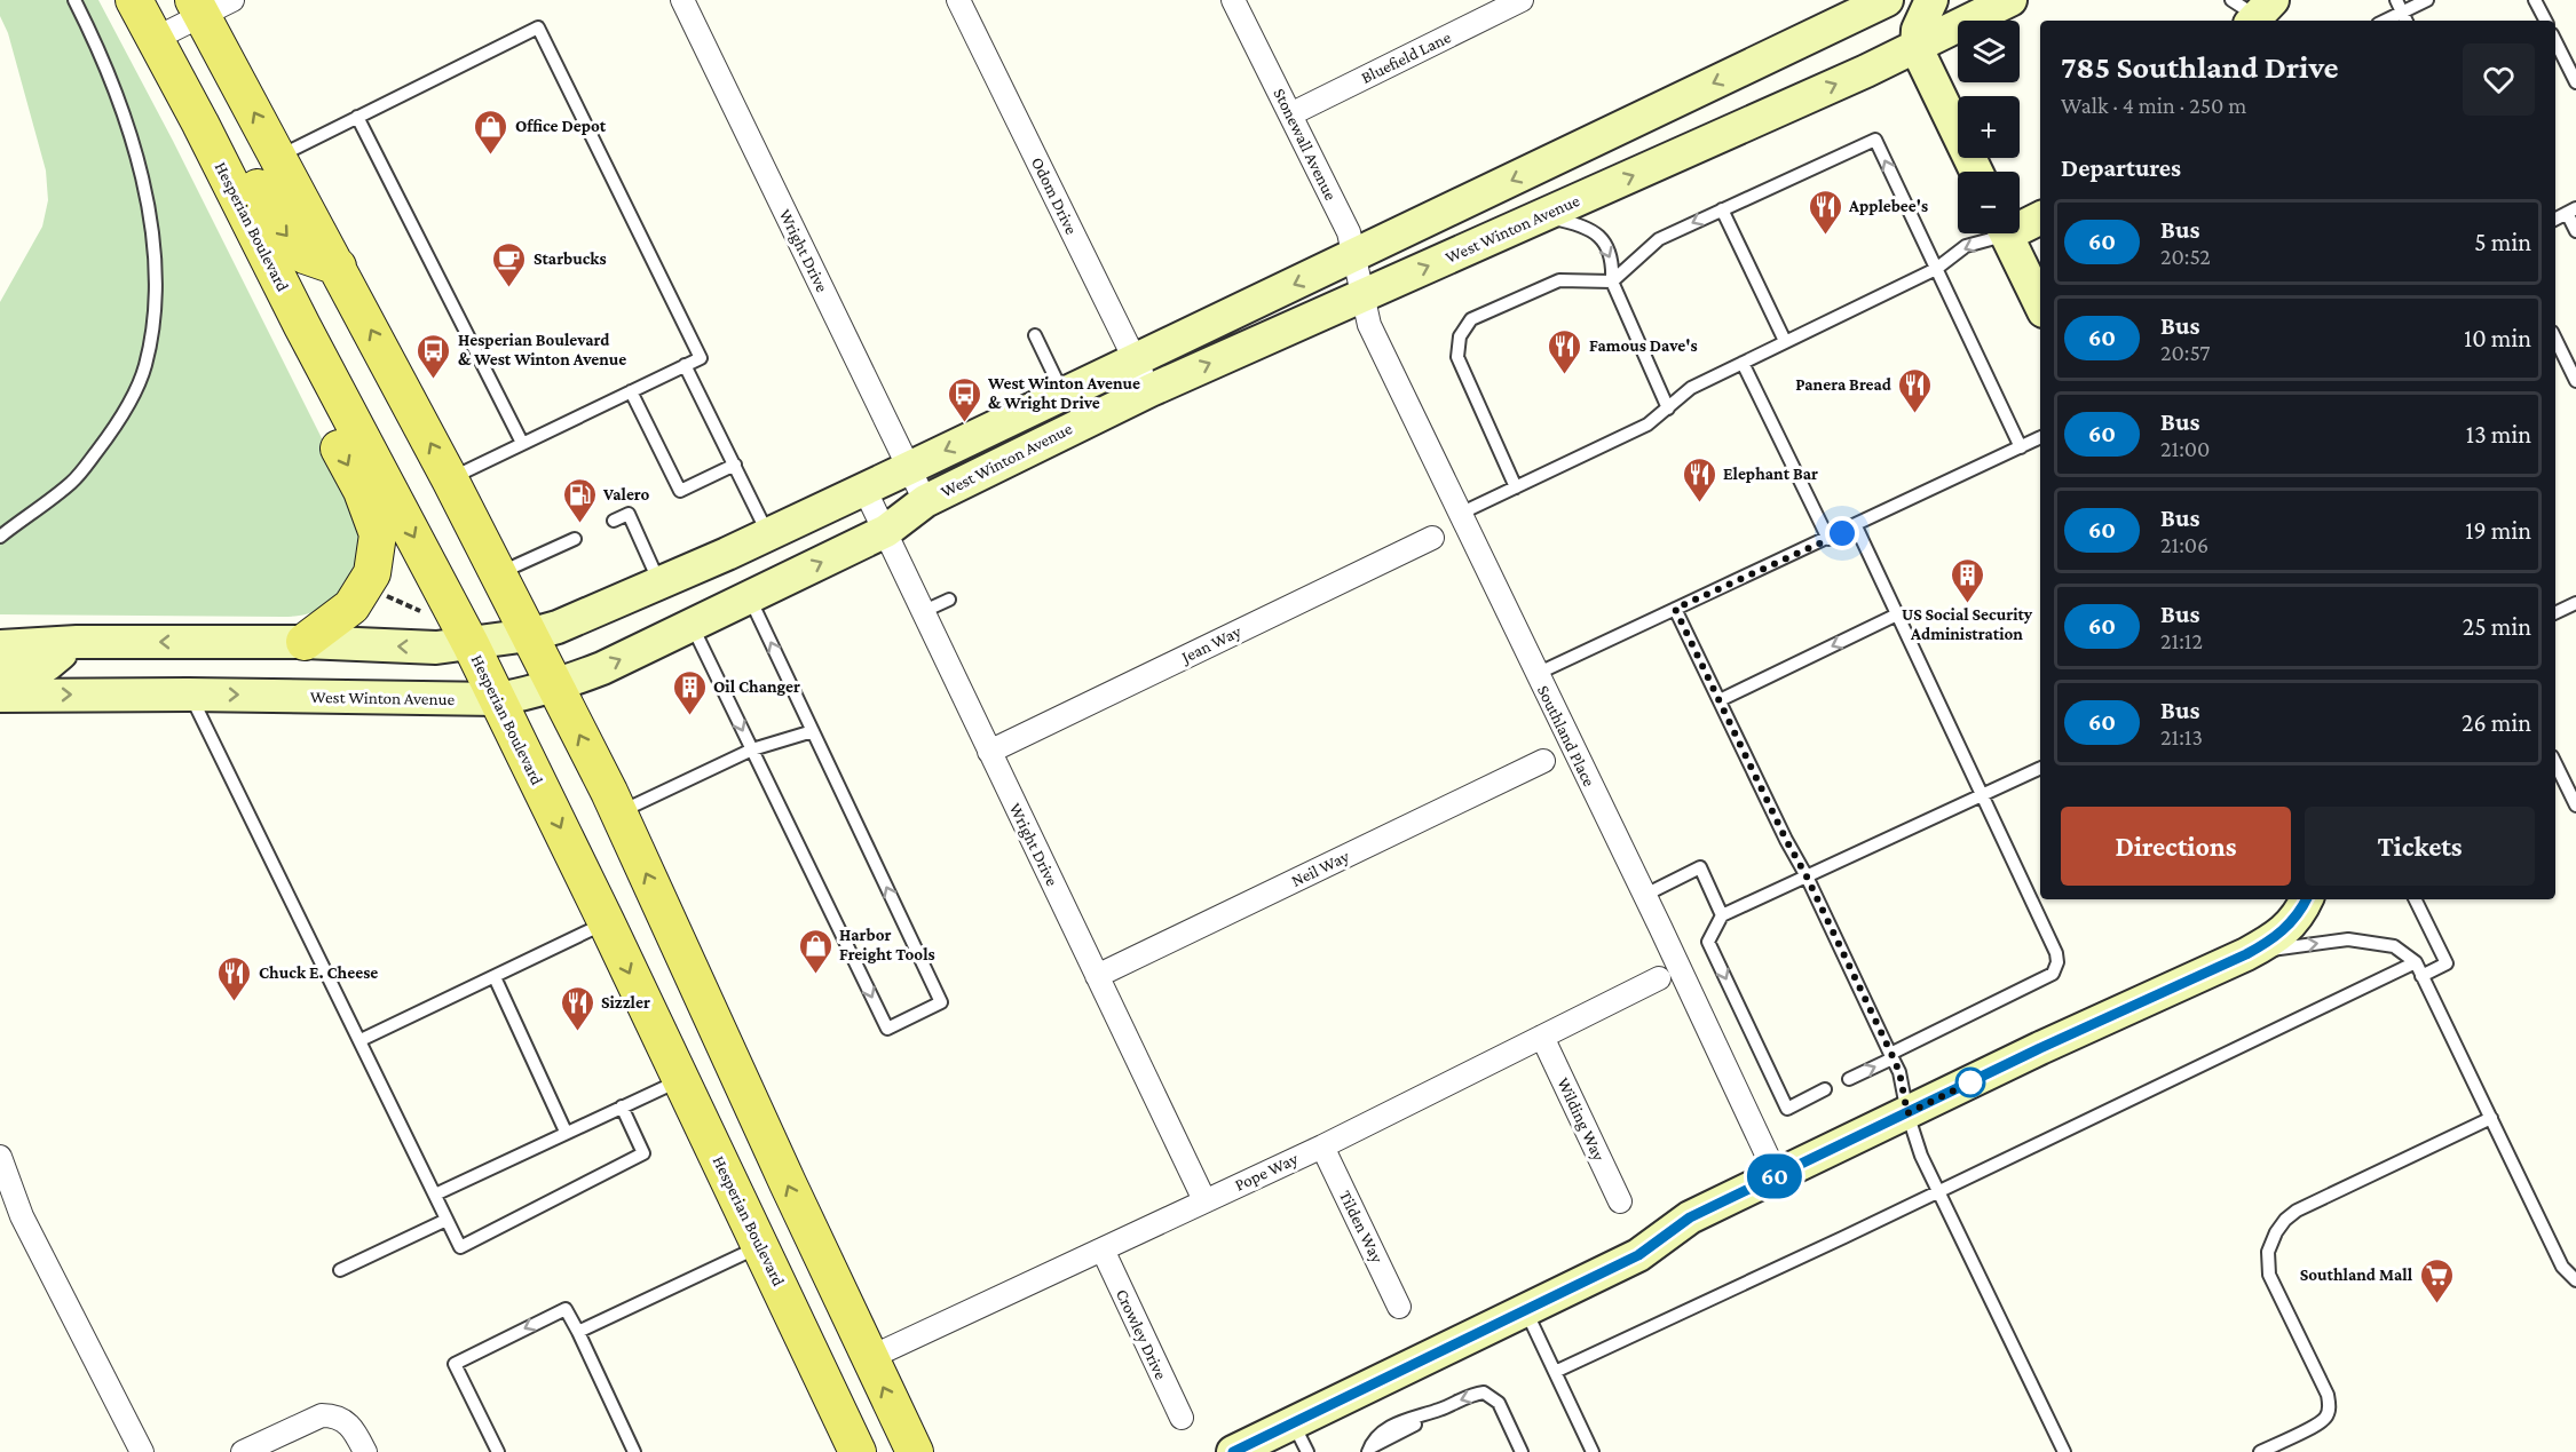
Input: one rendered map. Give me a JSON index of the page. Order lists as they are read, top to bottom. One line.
{"streets":{"main road":["Hesperian Boulevard","West Winton Avenue"],"street":["Bluefield Lane","Stonewall Avenue","Odom Drive","Wright Drive","Jean Way","Southland Place","Neil Way","Wilding Way","Pope Way","Tilden Way","Crowley Drive"]},"crossings":[["Bluefield Lane","Stonewall Avenue"],["Stonewall Avenue","West Winton Avenue"],["Stonewall Avenue","Southland Place"],["Odom Drive","West Winton Avenue"],["Hesperian Boulevard","West Winton Avenue"],["West Winton Avenue","Wright Drive"],["West Winton Avenue","Southland Place"],["Wright Drive","Jean Way"],["Wright Drive","Neil Way"],["Wright Drive","Pope Way"],["Wilding Way","Pope Way"],["Pope Way","Tilden Way"],["Pope Way","Crowley Drive"]],"places":{"shop":["Office Depot","Harbor Freight Tools"],"restaurant":["Applebee's","Famous Dave's","Panera Bread","Elephant Bar","Chuck E. Cheese","Sizzler"],"cafe":["Starbucks"],"bus stop":["Hesperian Boulevard & West Winton Avenue","West Winton Avenue & Wright Drive"],"fuel station":["Valero"],"building":["US Social Security Administration","Oil Changer"],"supermarket":["Southland Mall"]},"lines":["bus line 60"],"page":{"on_map":"60","map_buttons":["+","−"],"heading":[["785 Southland Drive","Walk · 4 min · 250 m"],"Departures"],"list":[{"mark":"60","name":"Bus","note":"20:52","value":"5 min"},{"mark":"60","name":"Bus","note":"20:57","value":"10 min"},{"mark":"60","name":"Bus","note":"21:00","value":"13 min"},{"mark":"60","name":"Bus","note":"21:06","value":"19 min"},{"mark":"60","name":"Bus","note":"21:12","value":"25 min"},{"mark":"60","name":"Bus","note":"21:13","value":"26 min"}],"buttons":["Directions","Tickets"]}}
